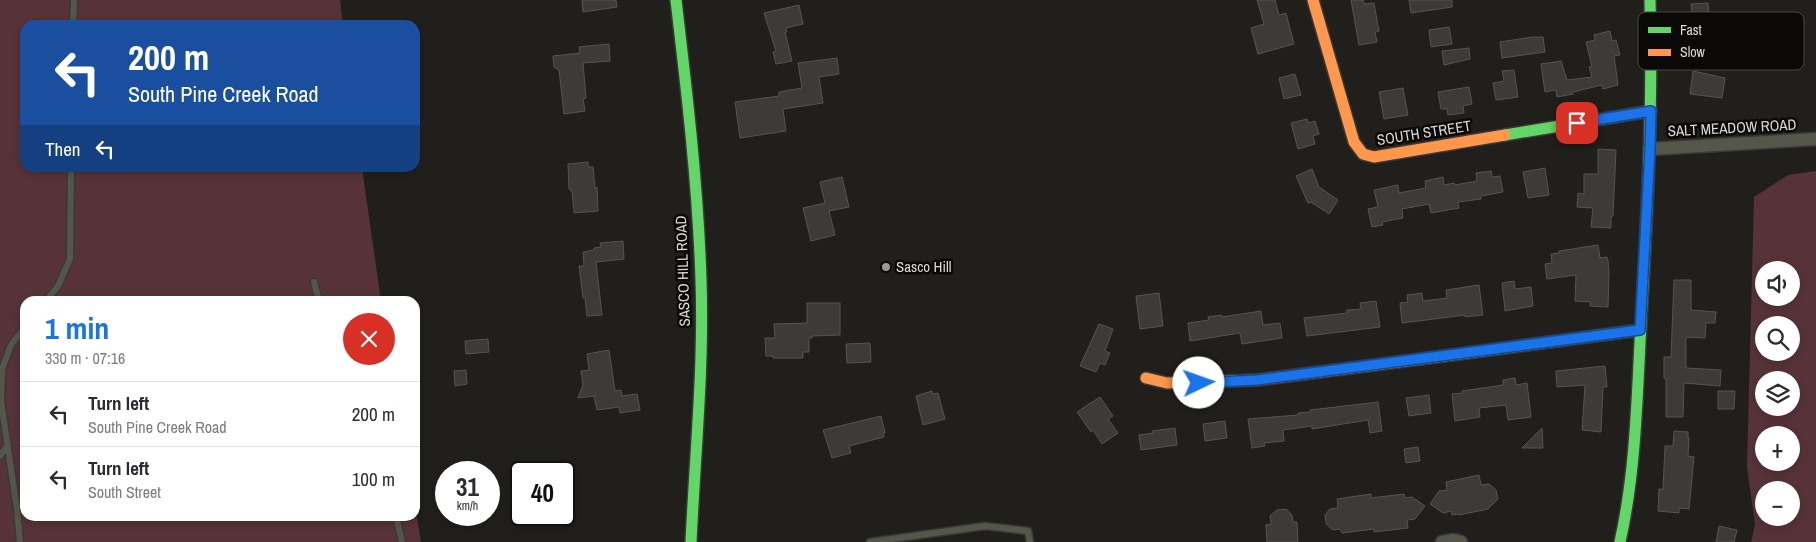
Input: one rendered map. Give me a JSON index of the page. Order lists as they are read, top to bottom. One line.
{"streets":{"street":["SALT MEADOW ROAD","SOUTH STREET","SASCO HILL ROAD"]},"places":["Sasco Hill"],"legend":["Fast","Slow"],"page":{"turn":["200 m","South Pine Creek Road"],"then":"Then","map_buttons":["+","−"],"heading":["1 min","330 m · 07:16"],"list":[{"name":"Turn left","note":"South Pine Creek Road","value":"200 m"},{"name":"Turn left","note":"South Street","value":"100 m"}],"speed":"31 km/h","limit":"40"}}
